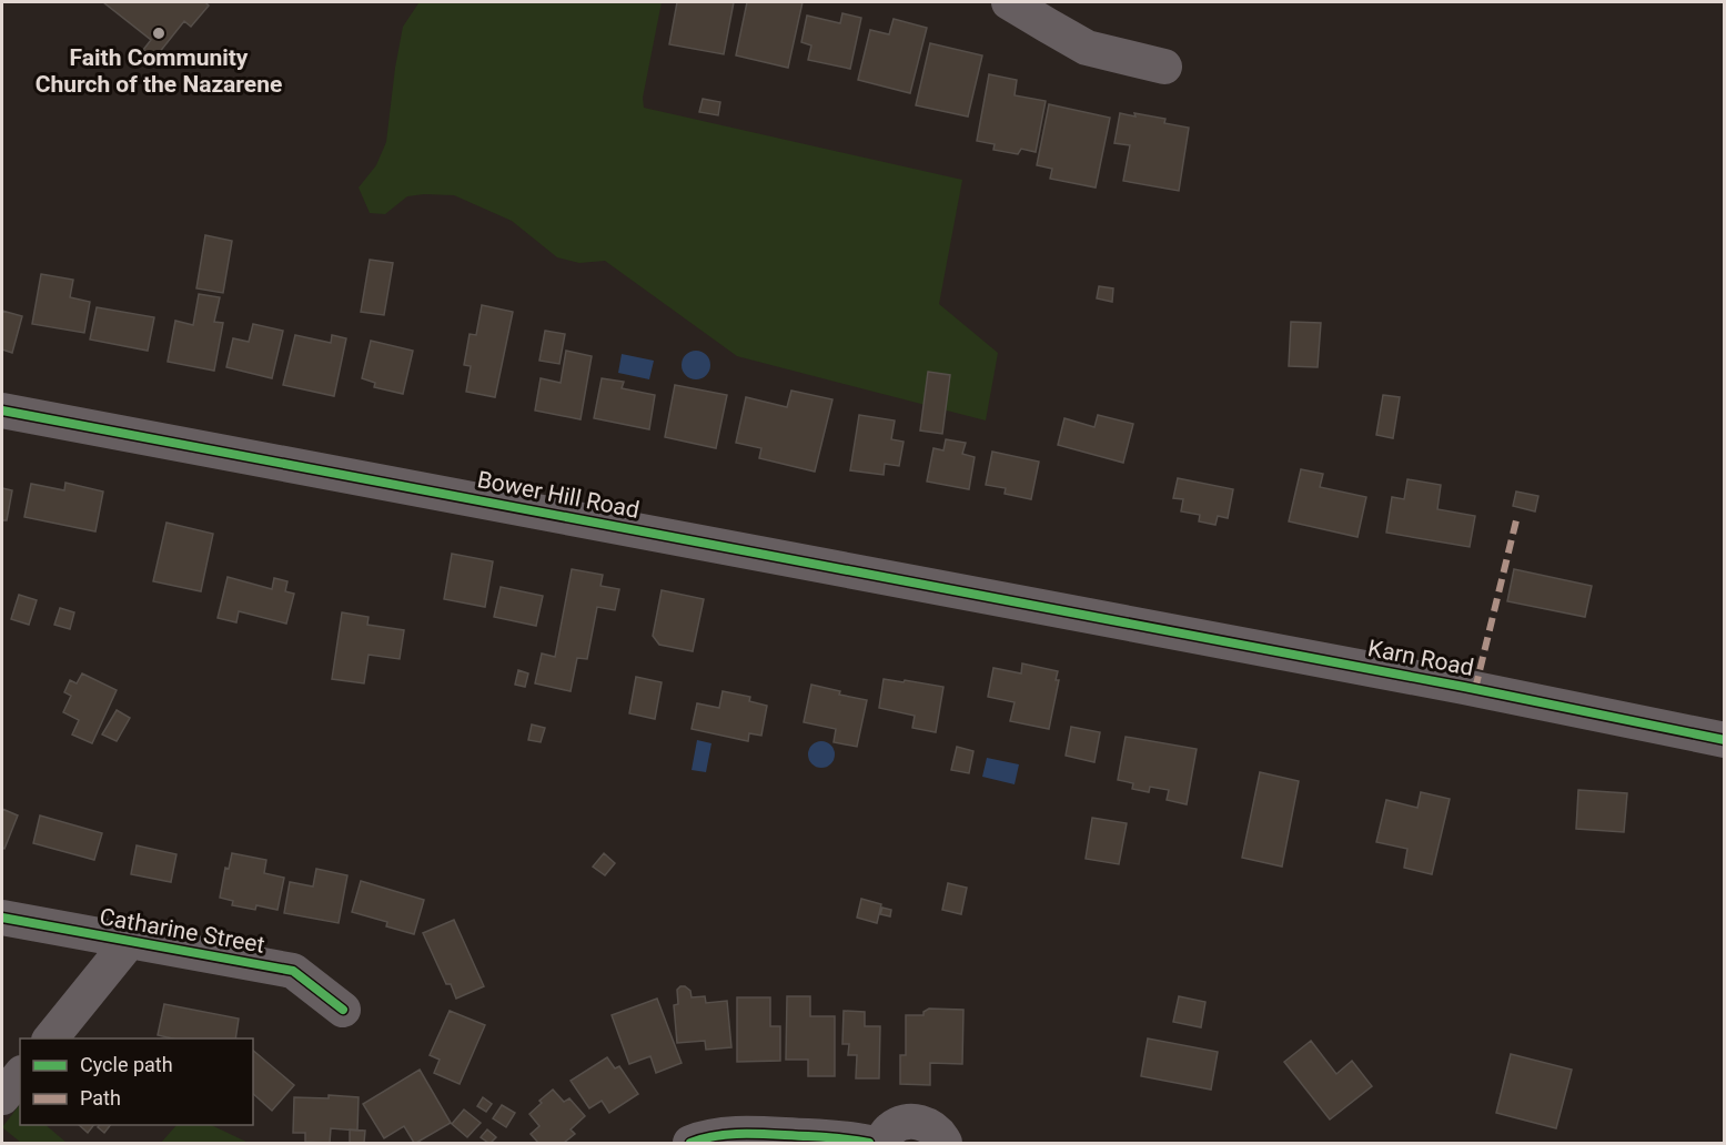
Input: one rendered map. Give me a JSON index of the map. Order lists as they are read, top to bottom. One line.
{"streets":{"street":["Bower Hill Road","Karn Road","Catharine Street"]},"crossings":[["Bower Hill Road","Karn Road"]],"places":["Faith Community Church of the Nazarene"],"legend":["Cycle path","Path"]}
